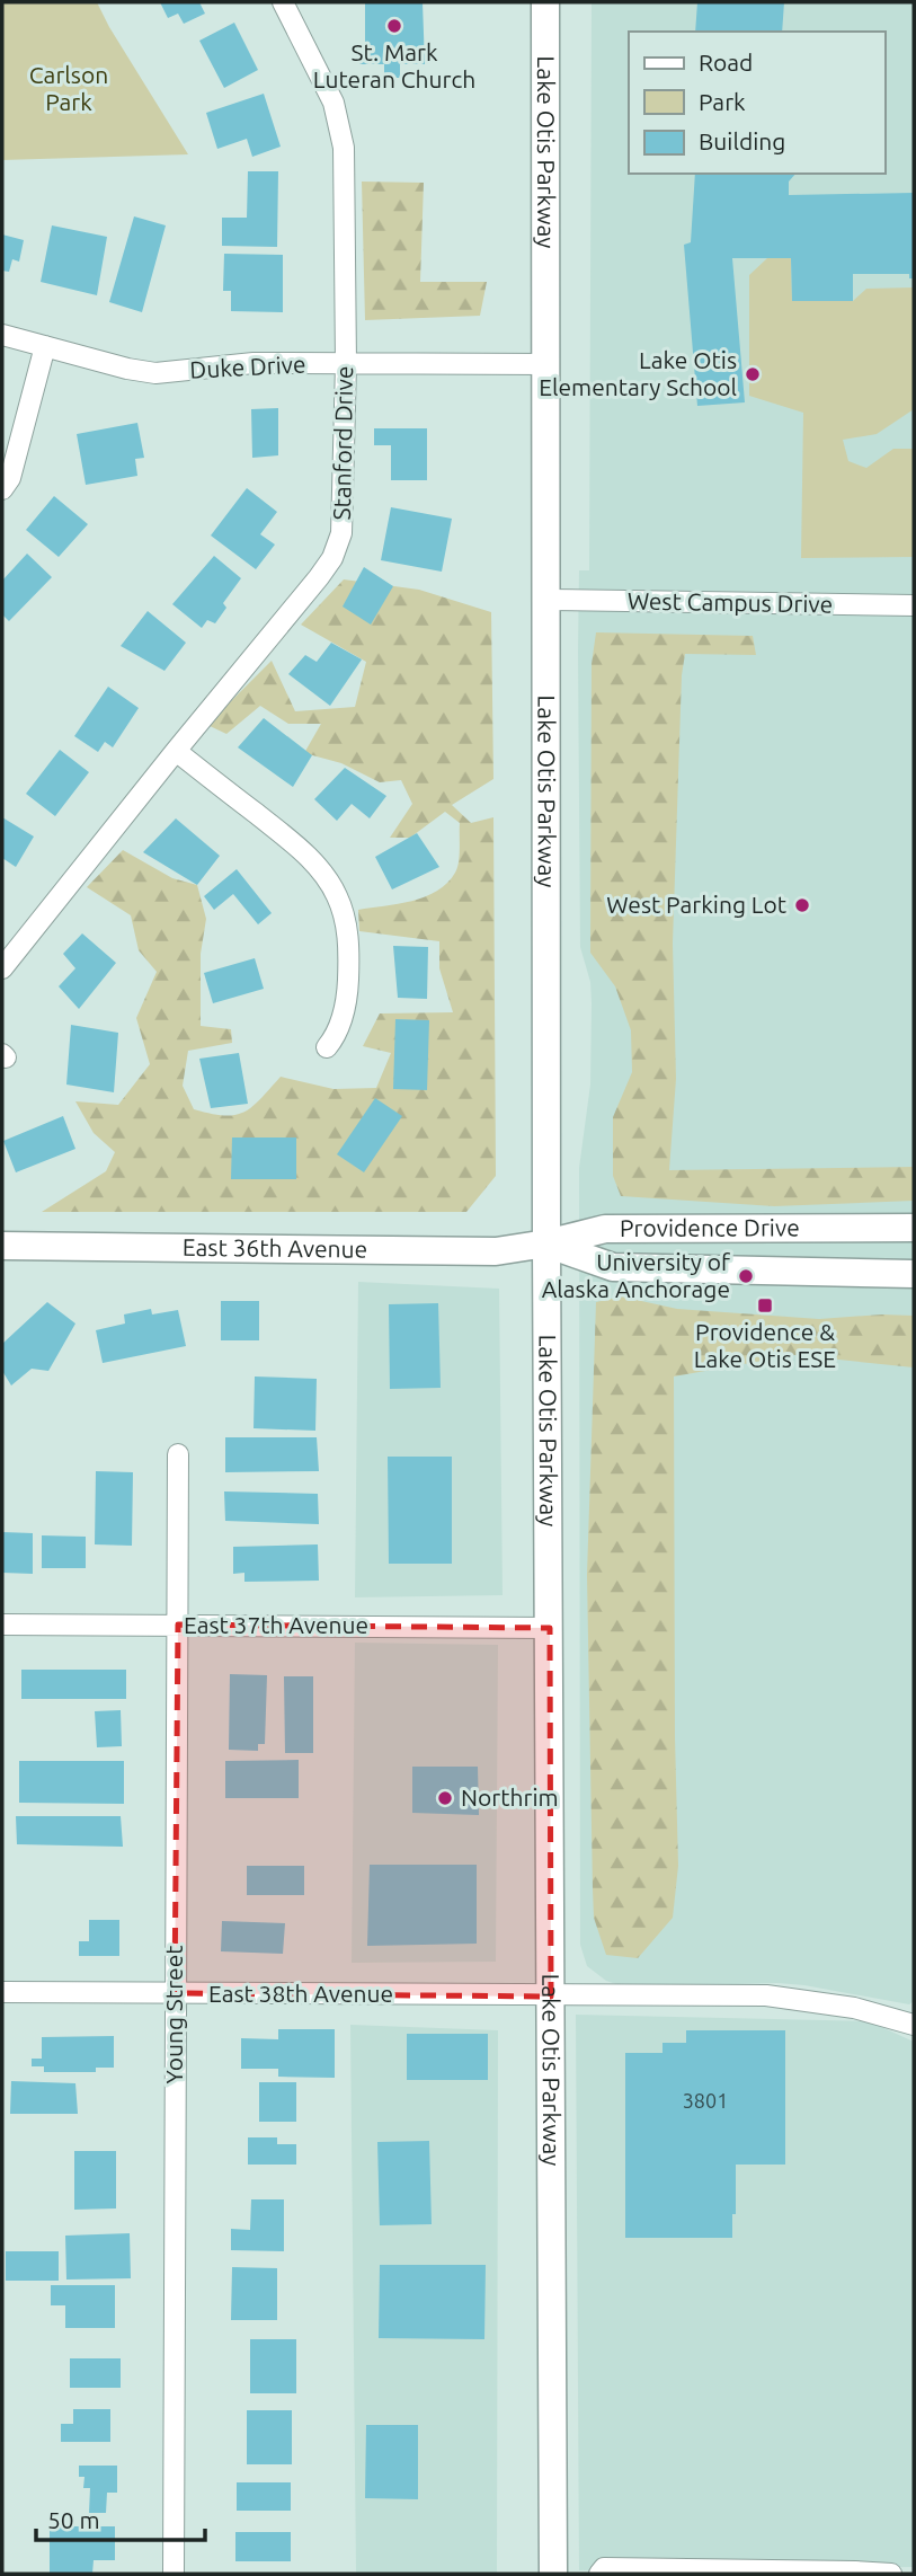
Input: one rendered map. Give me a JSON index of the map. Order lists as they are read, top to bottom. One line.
{"streets":{"main road":["Lake Otis Parkway","Providence Drive","East 36th Avenue"],"street":["Duke Drive","Stanford Drive","West Campus Drive","East 37th Avenue","East 38th Avenue","Young Street"]},"crossings":[["Lake Otis Parkway","Duke Drive"],["Lake Otis Parkway","West Campus Drive"],["Lake Otis Parkway","Providence Drive"],["Lake Otis Parkway","East 36th Avenue"],["Lake Otis Parkway","East 37th Avenue"],["Lake Otis Parkway","East 38th Avenue"],["Duke Drive","Stanford Drive"],["Providence Drive","East 36th Avenue"],["East 37th Avenue","Young Street"],["East 38th Avenue","Young Street"]],"parks":["Carlson Park"],"places":{"other":["St. Mark Luteran Church","Lake Otis Elementary School","West Parking Lot","University of Alaska Anchorage","Northrim"],"transit":["Providence & Lake Otis ESE"]},"house_numbers":["3801"],"legend":["Road","Park","Building"],"scale_bar":"50 m"}
